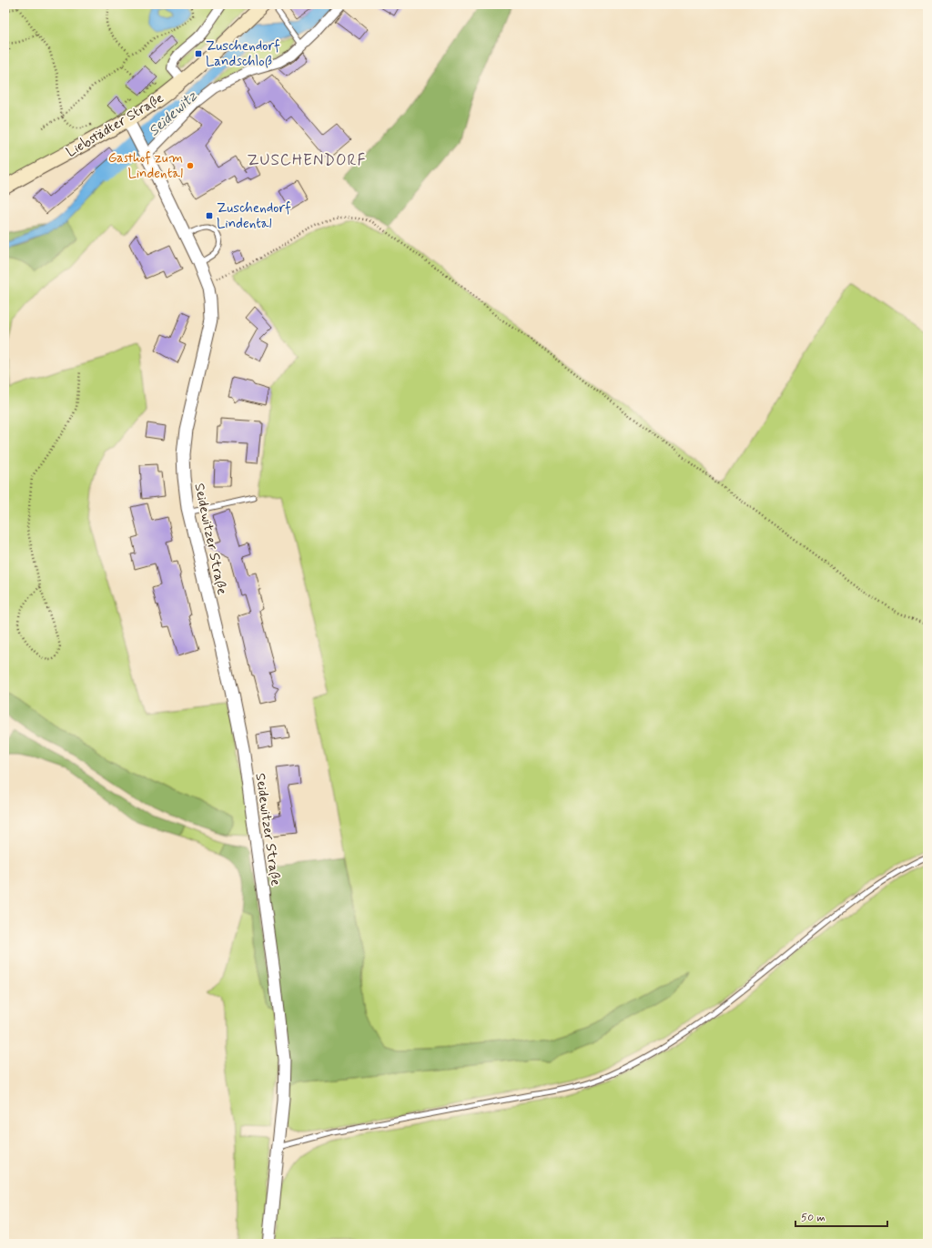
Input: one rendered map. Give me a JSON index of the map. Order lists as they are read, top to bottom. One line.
{"streets":{"main road":["Liebstädter Straße"],"street":["Seidewitzer Straße"]},"crossings":[["Liebstädter Straße","Seidewitzer Straße"]],"districts":["ZUSCHENDORF"],"water":["Seidewitz"],"places":{"transit":["Zuschendorf Landschloß","Zuschendorf Lindental"],"other":["Gasthof zum Lindental"]},"scale_bar":"50 m"}
